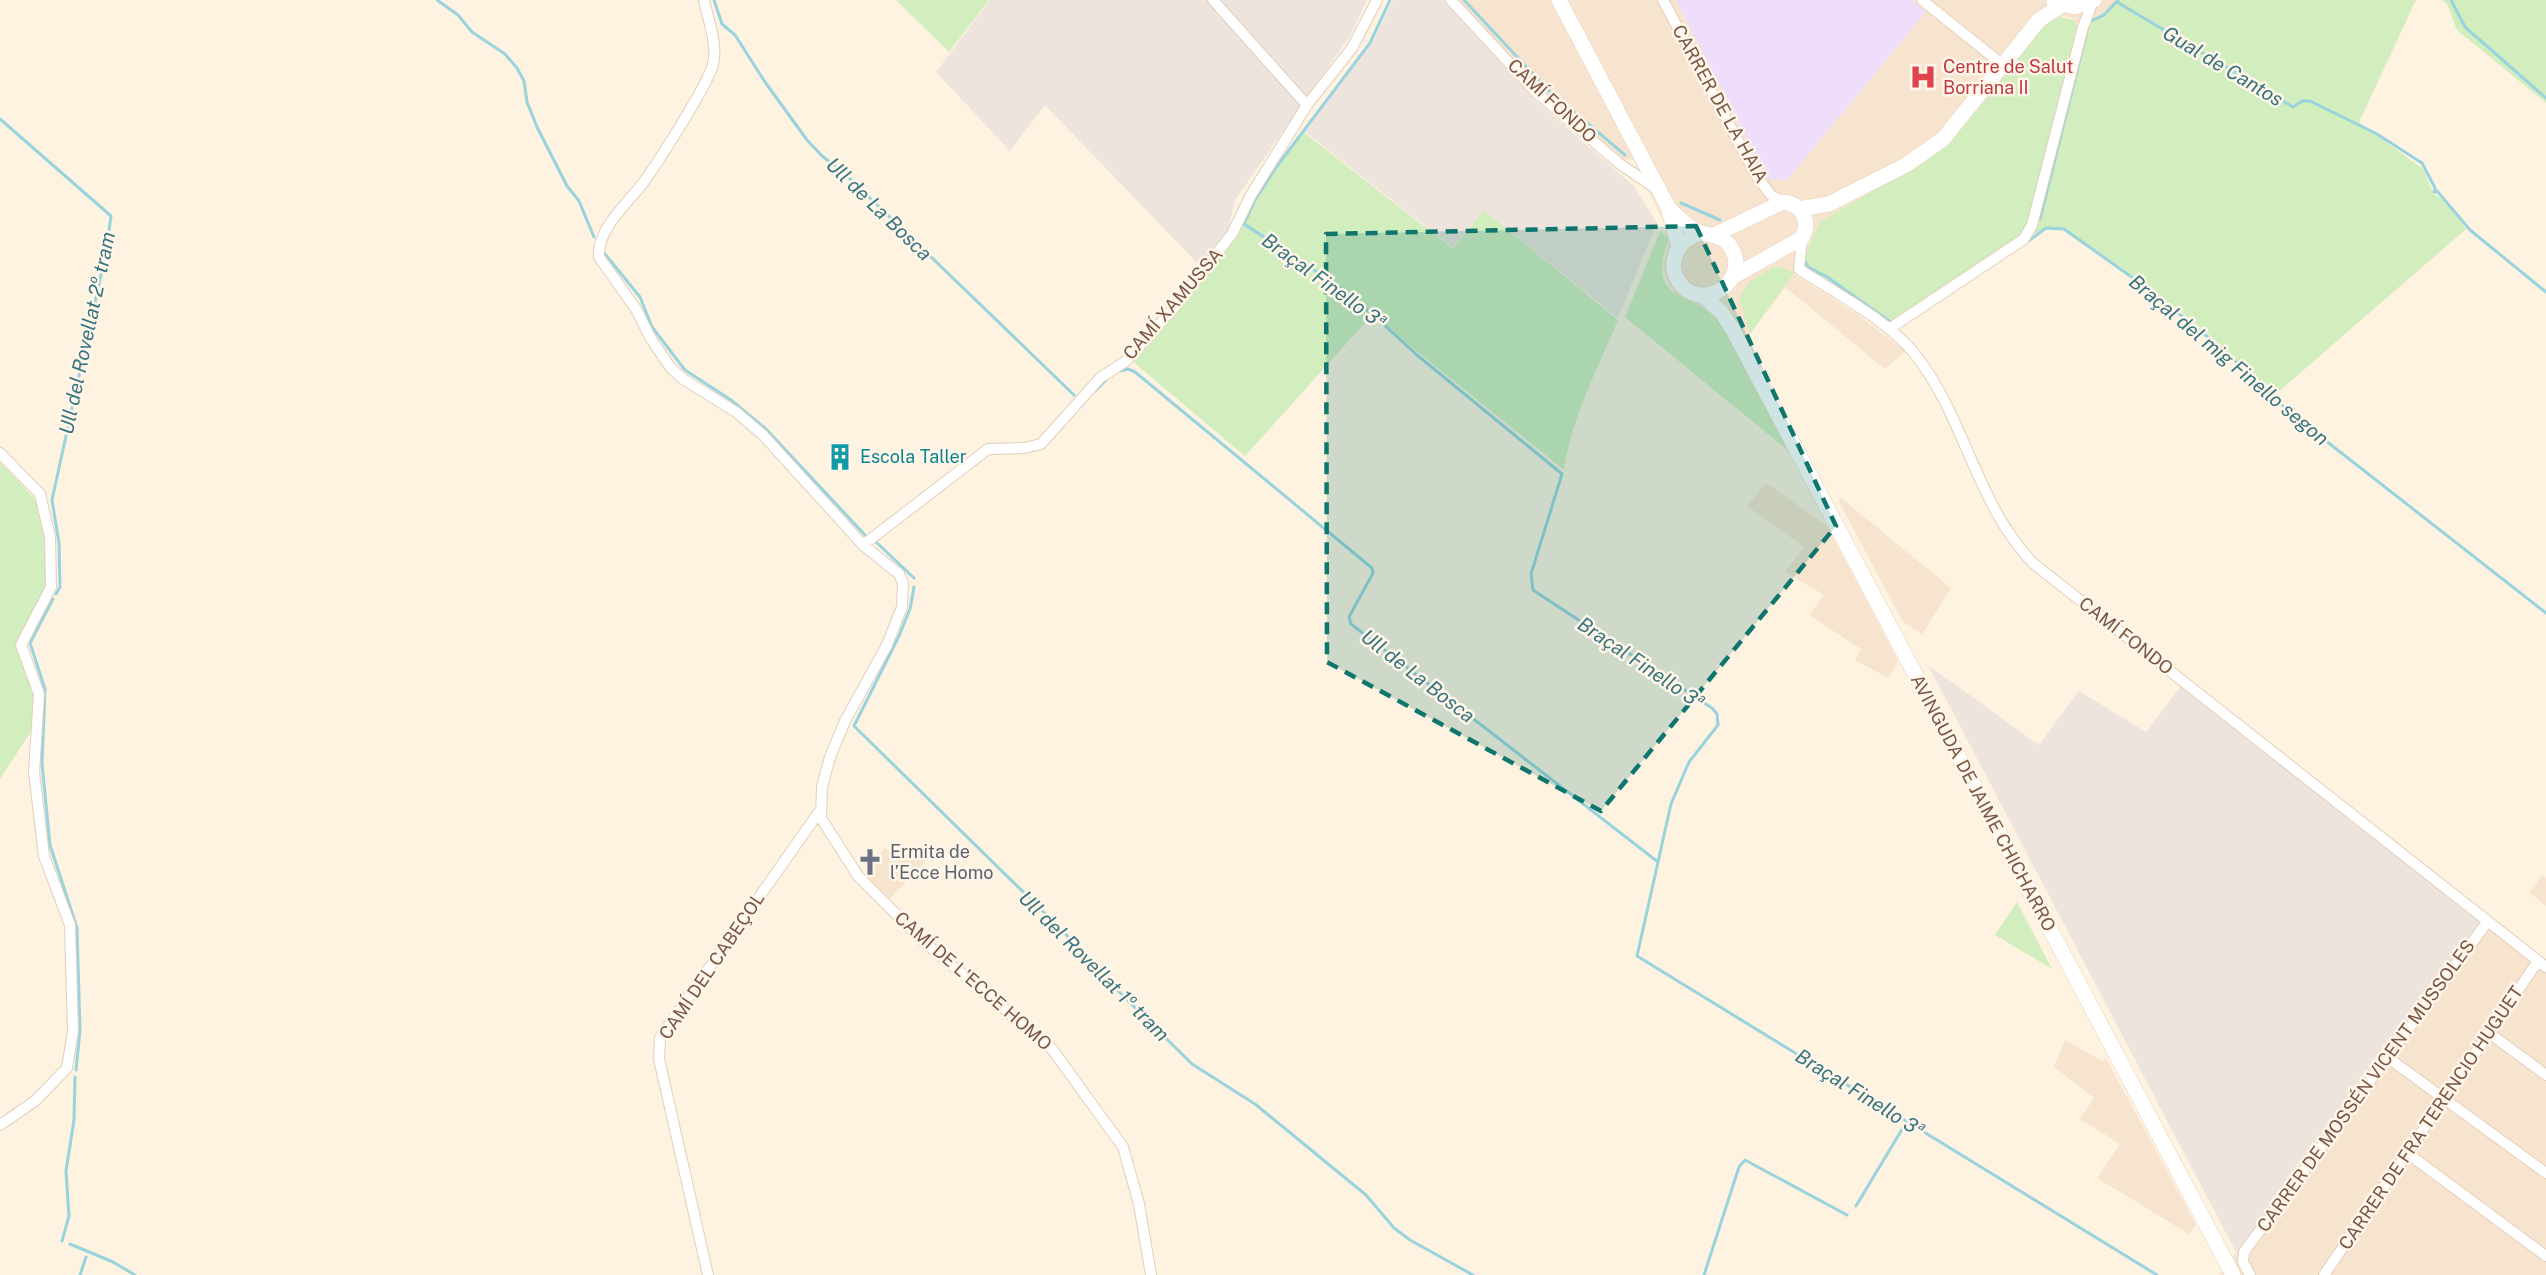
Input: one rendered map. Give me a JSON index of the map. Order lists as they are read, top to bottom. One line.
{"streets":{"street":["CAMÍ FONDO","CARRER DE LA HAIA","CAMÍ XAMUSSA","AVINGUDA DE JAIME CHICHARRO","CAMÍ DEL CABEÇOL","CAMÍ DE L'ECCE HOMO","CARRER DE MOSSÉN VICENT MUSSOLES","CARRER DE FRA TERENCIO HUGUET"]},"crossings":[["CAMÍ FONDO","CARRER DE MOSSÉN VICENT MUSSOLES"],["CAMÍ FONDO","CARRER DE FRA TERENCIO HUGUET"],["CAMÍ DEL CABEÇOL","CAMÍ DE L'ECCE HOMO"]],"water":["Gual de Cantos","Ull de La Bosca","Braçal Finello 3ª","Ull del Rovellat 2º tram","Braçal del mig Finello segon","Ull del Rovellat 1º tram"],"places":{"hospital":["Centre de Salut Borriana II"],"building":["Escola Taller"],"church":["Ermita de l’Ecce Homo"]}}
